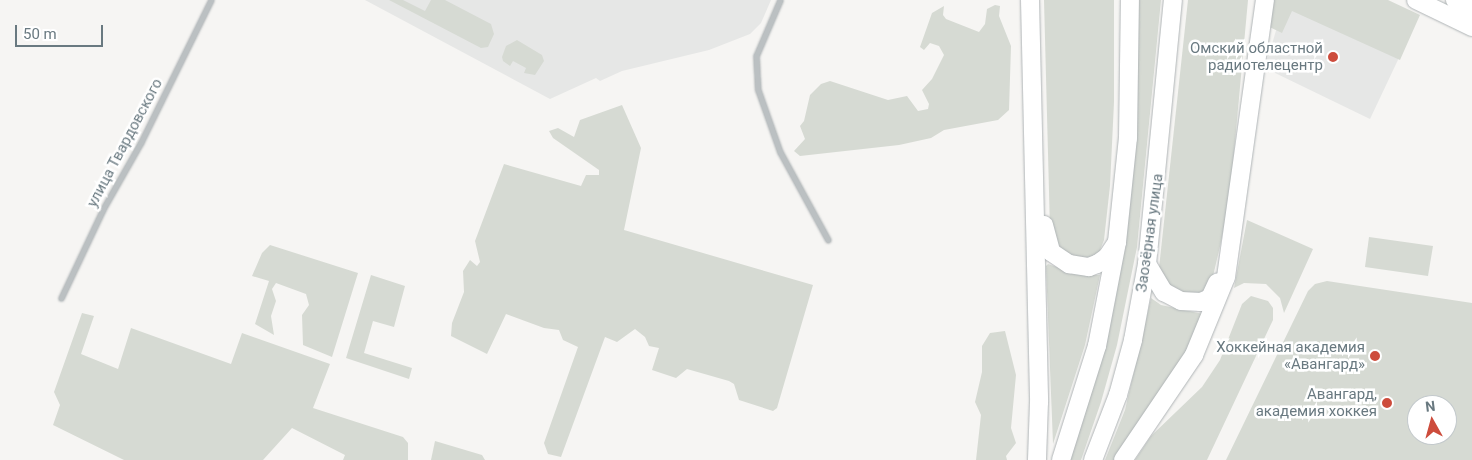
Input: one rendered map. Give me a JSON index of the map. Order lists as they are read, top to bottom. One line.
{"streets":{"main road":["Заозёрная улица"],"street":["улица Твардовского"]},"places":["Омский областной радиотелецентр","Хоккейная академия «Авангард»","Авангард, академия хоккея"],"scale_bar":"50 m","north":"top"}
